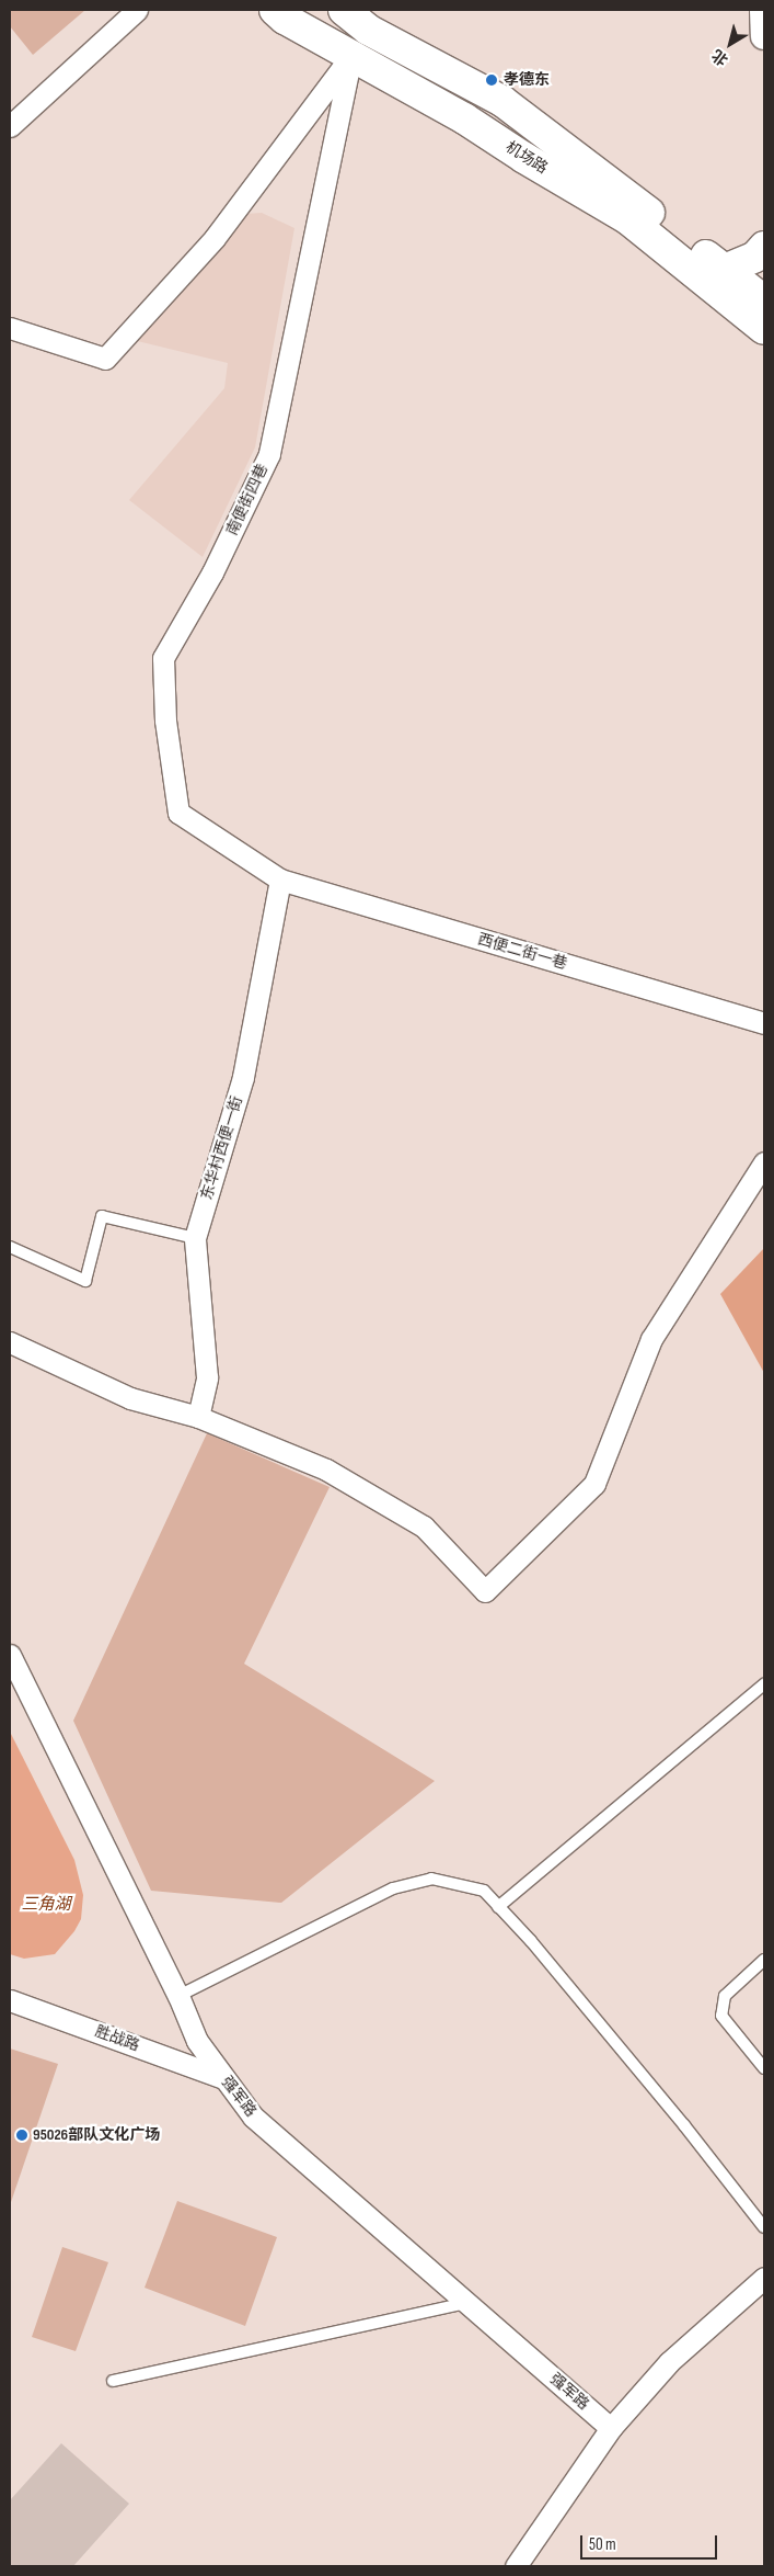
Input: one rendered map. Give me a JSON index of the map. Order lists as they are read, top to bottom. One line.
{"streets":{"main road":["机场路"],"street":["南便街四巷","西便二街一巷","东华村西便一街","胜战路","强军路"]},"crossings":[["机场路","南便街四巷"],["南便街四巷","西便二街一巷"],["南便街四巷","东华村西便一街"],["西便二街一巷","东华村西便一街"],["胜战路","强军路"]],"water":["三角湖"],"places":["孝德东","95026部队文化广场"],"scale_bar":"50 m","north":"bottom left"}
